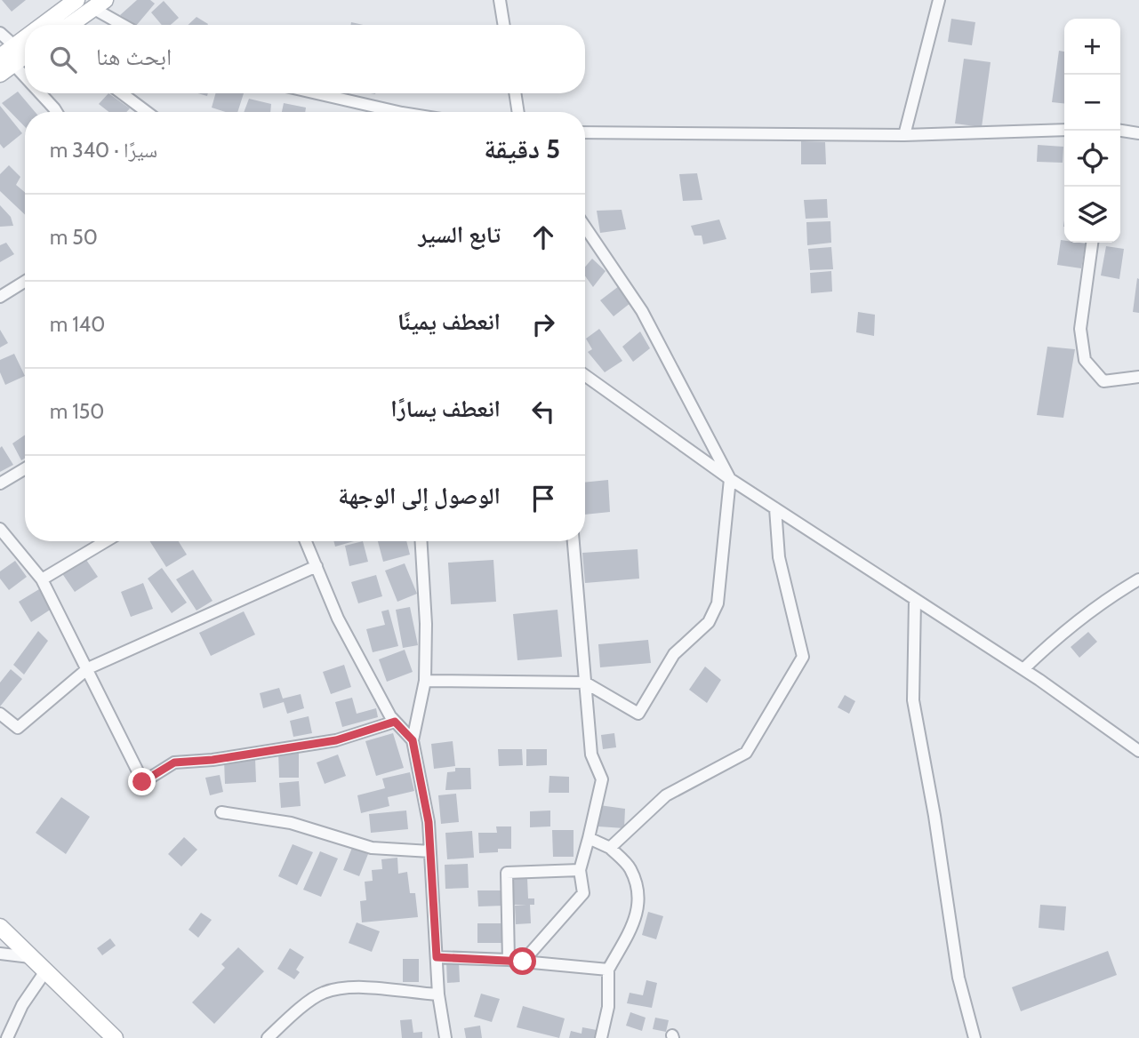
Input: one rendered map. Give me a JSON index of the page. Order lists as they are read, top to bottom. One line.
{"page":{"map_buttons":["+","−"],"search":"ابحث هنا","heading":["5 دقيقة","سيرًا · 340 m"],"list":[["تابع السير","50 m"],["انعطف يمينًا","140 m"],["انعطف يسارًا","150 m"],"الوصول إلى الوجهة"]}}
